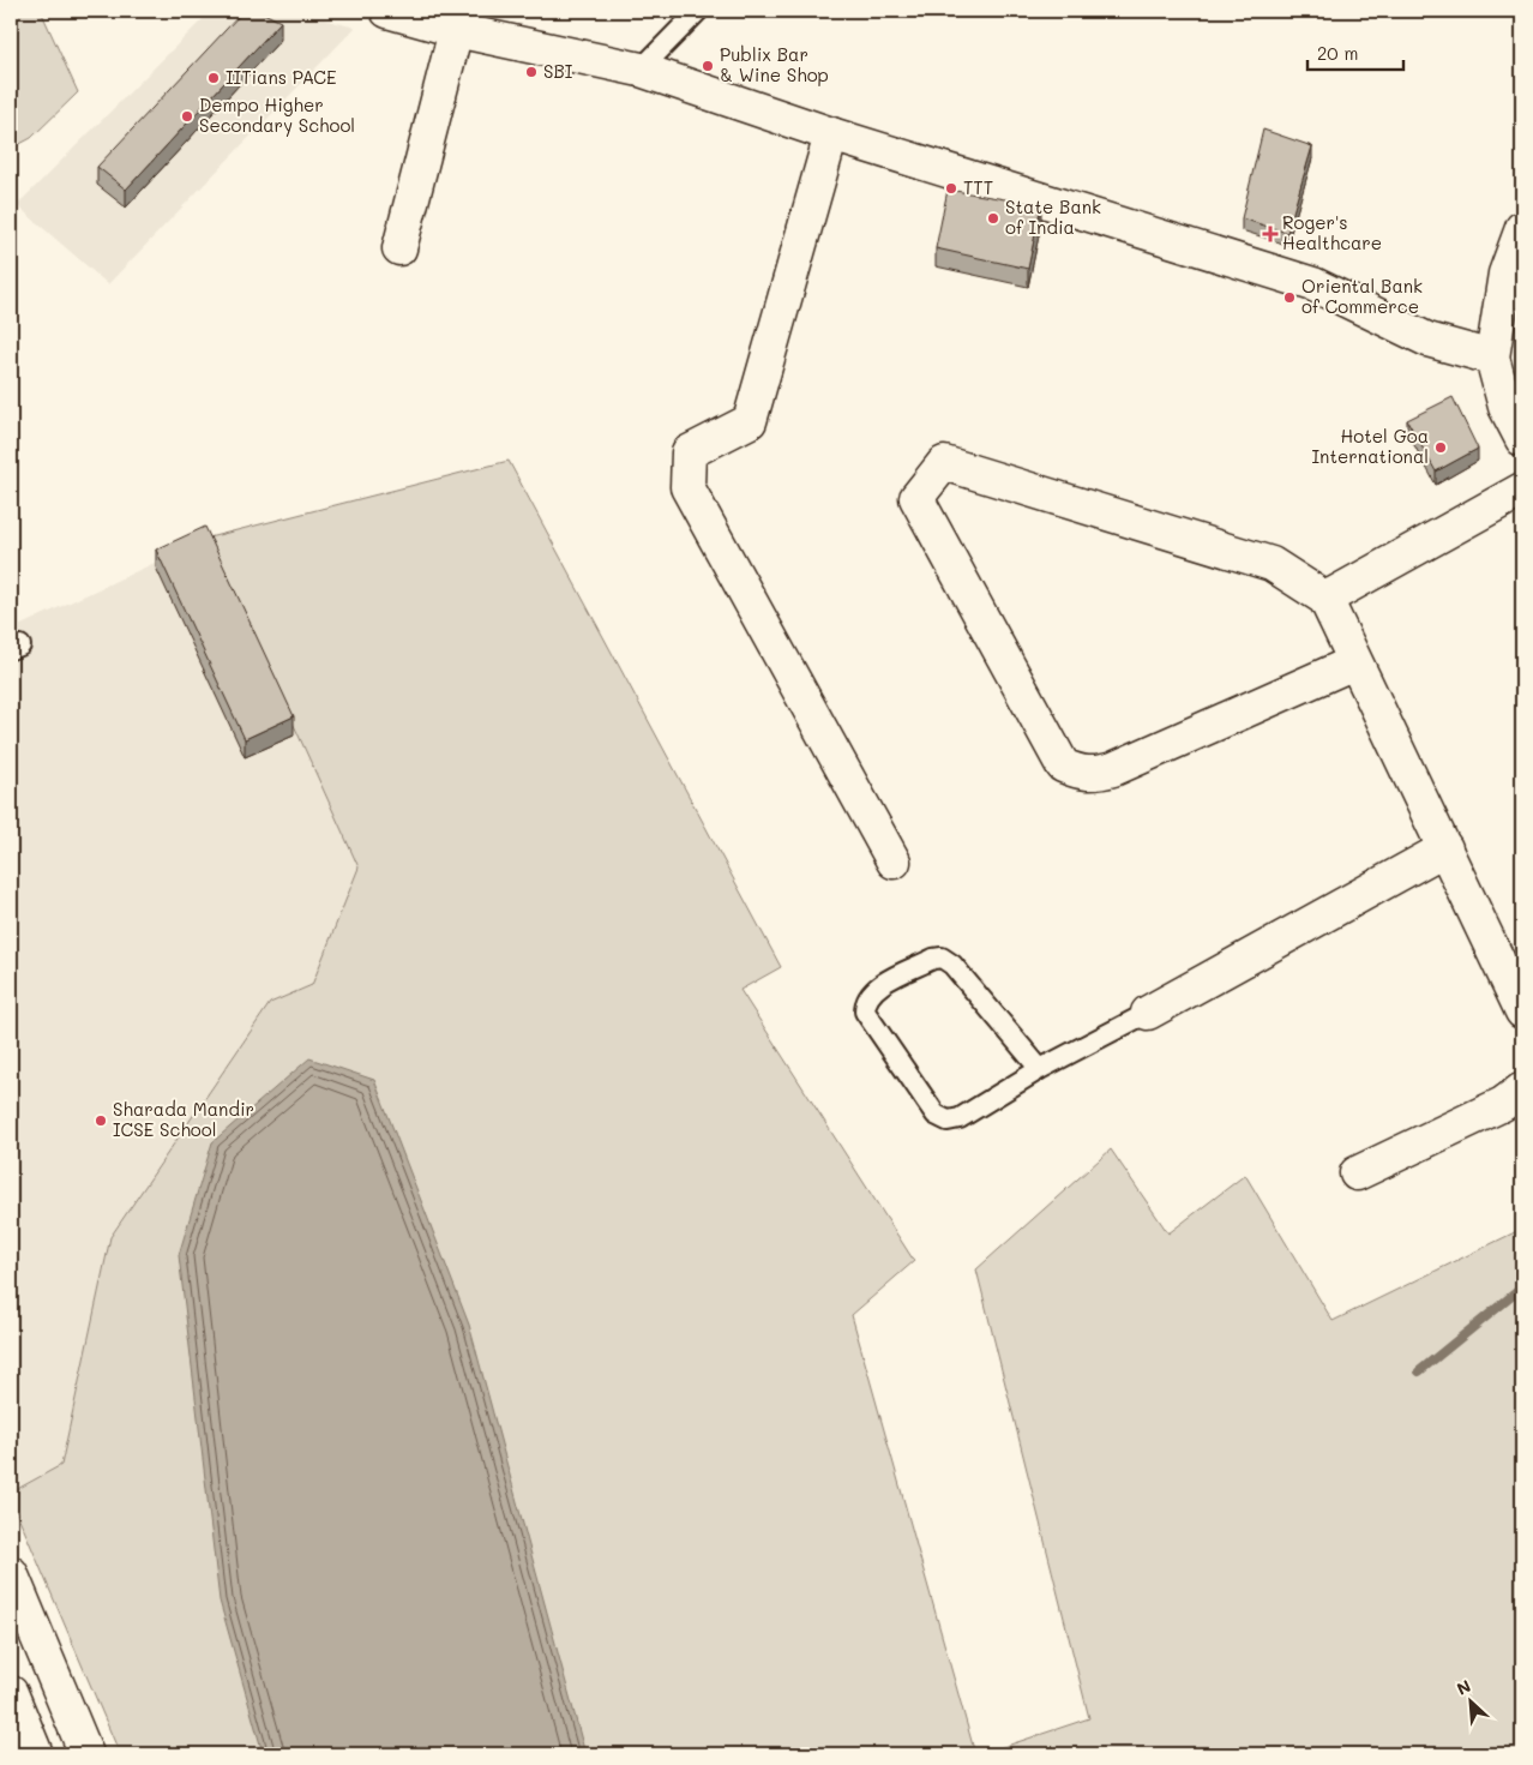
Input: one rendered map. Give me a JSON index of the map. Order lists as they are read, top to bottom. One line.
{"places":{"other":["Publix Bar & Wine Shop","SBI","IITians PACE","Dempo Higher Secondary School","TTT","State Bank of India","Oriental Bank of Commerce","Hotel Goa International","Sharada Mandir ICSE School"],"health":["Roger's Healthcare"]},"scale_bar":"20 m","north":"top left"}
